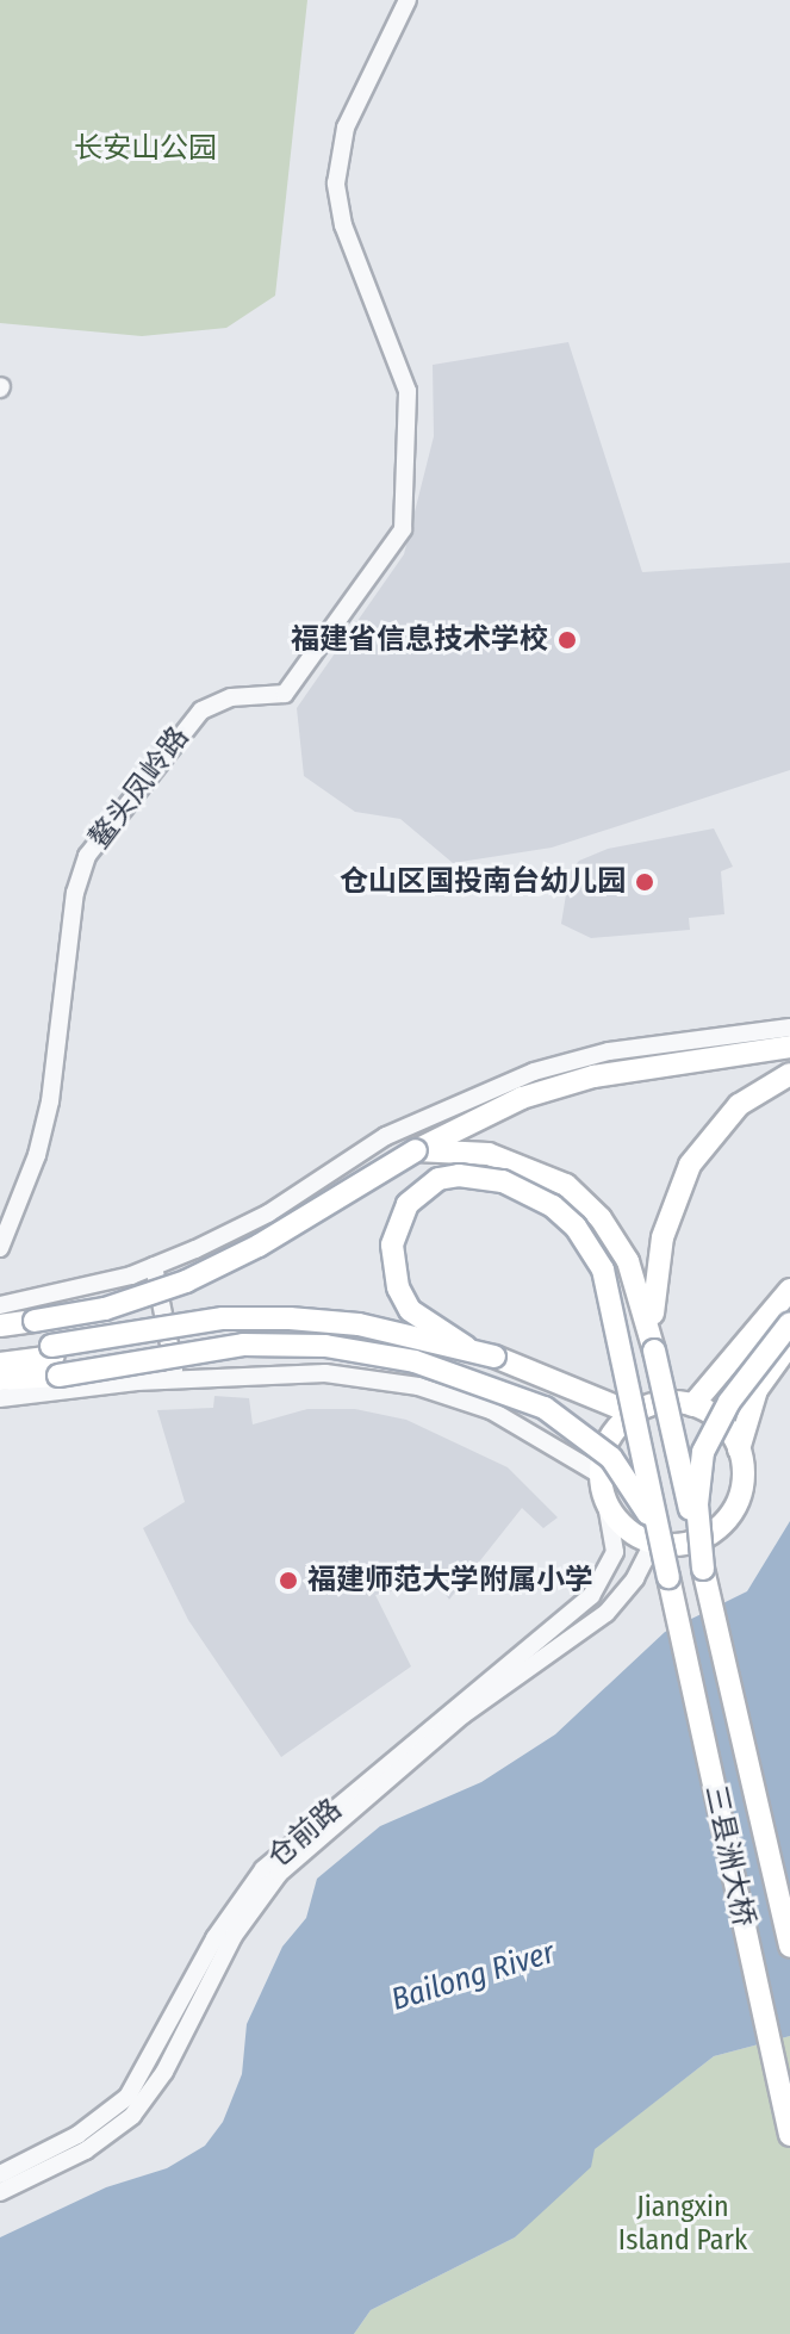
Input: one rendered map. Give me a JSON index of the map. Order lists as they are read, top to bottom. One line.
{"streets":{"main road":["三县洲大桥"],"street":["鳌头凤岭路","仓前路"]},"water":["Bailong River"],"parks":["长安山公园","Jiangxin Island Park"],"places":["福建省信息技术学校","仓山区国投南台幼儿园","福建师范大学附属小学"]}
